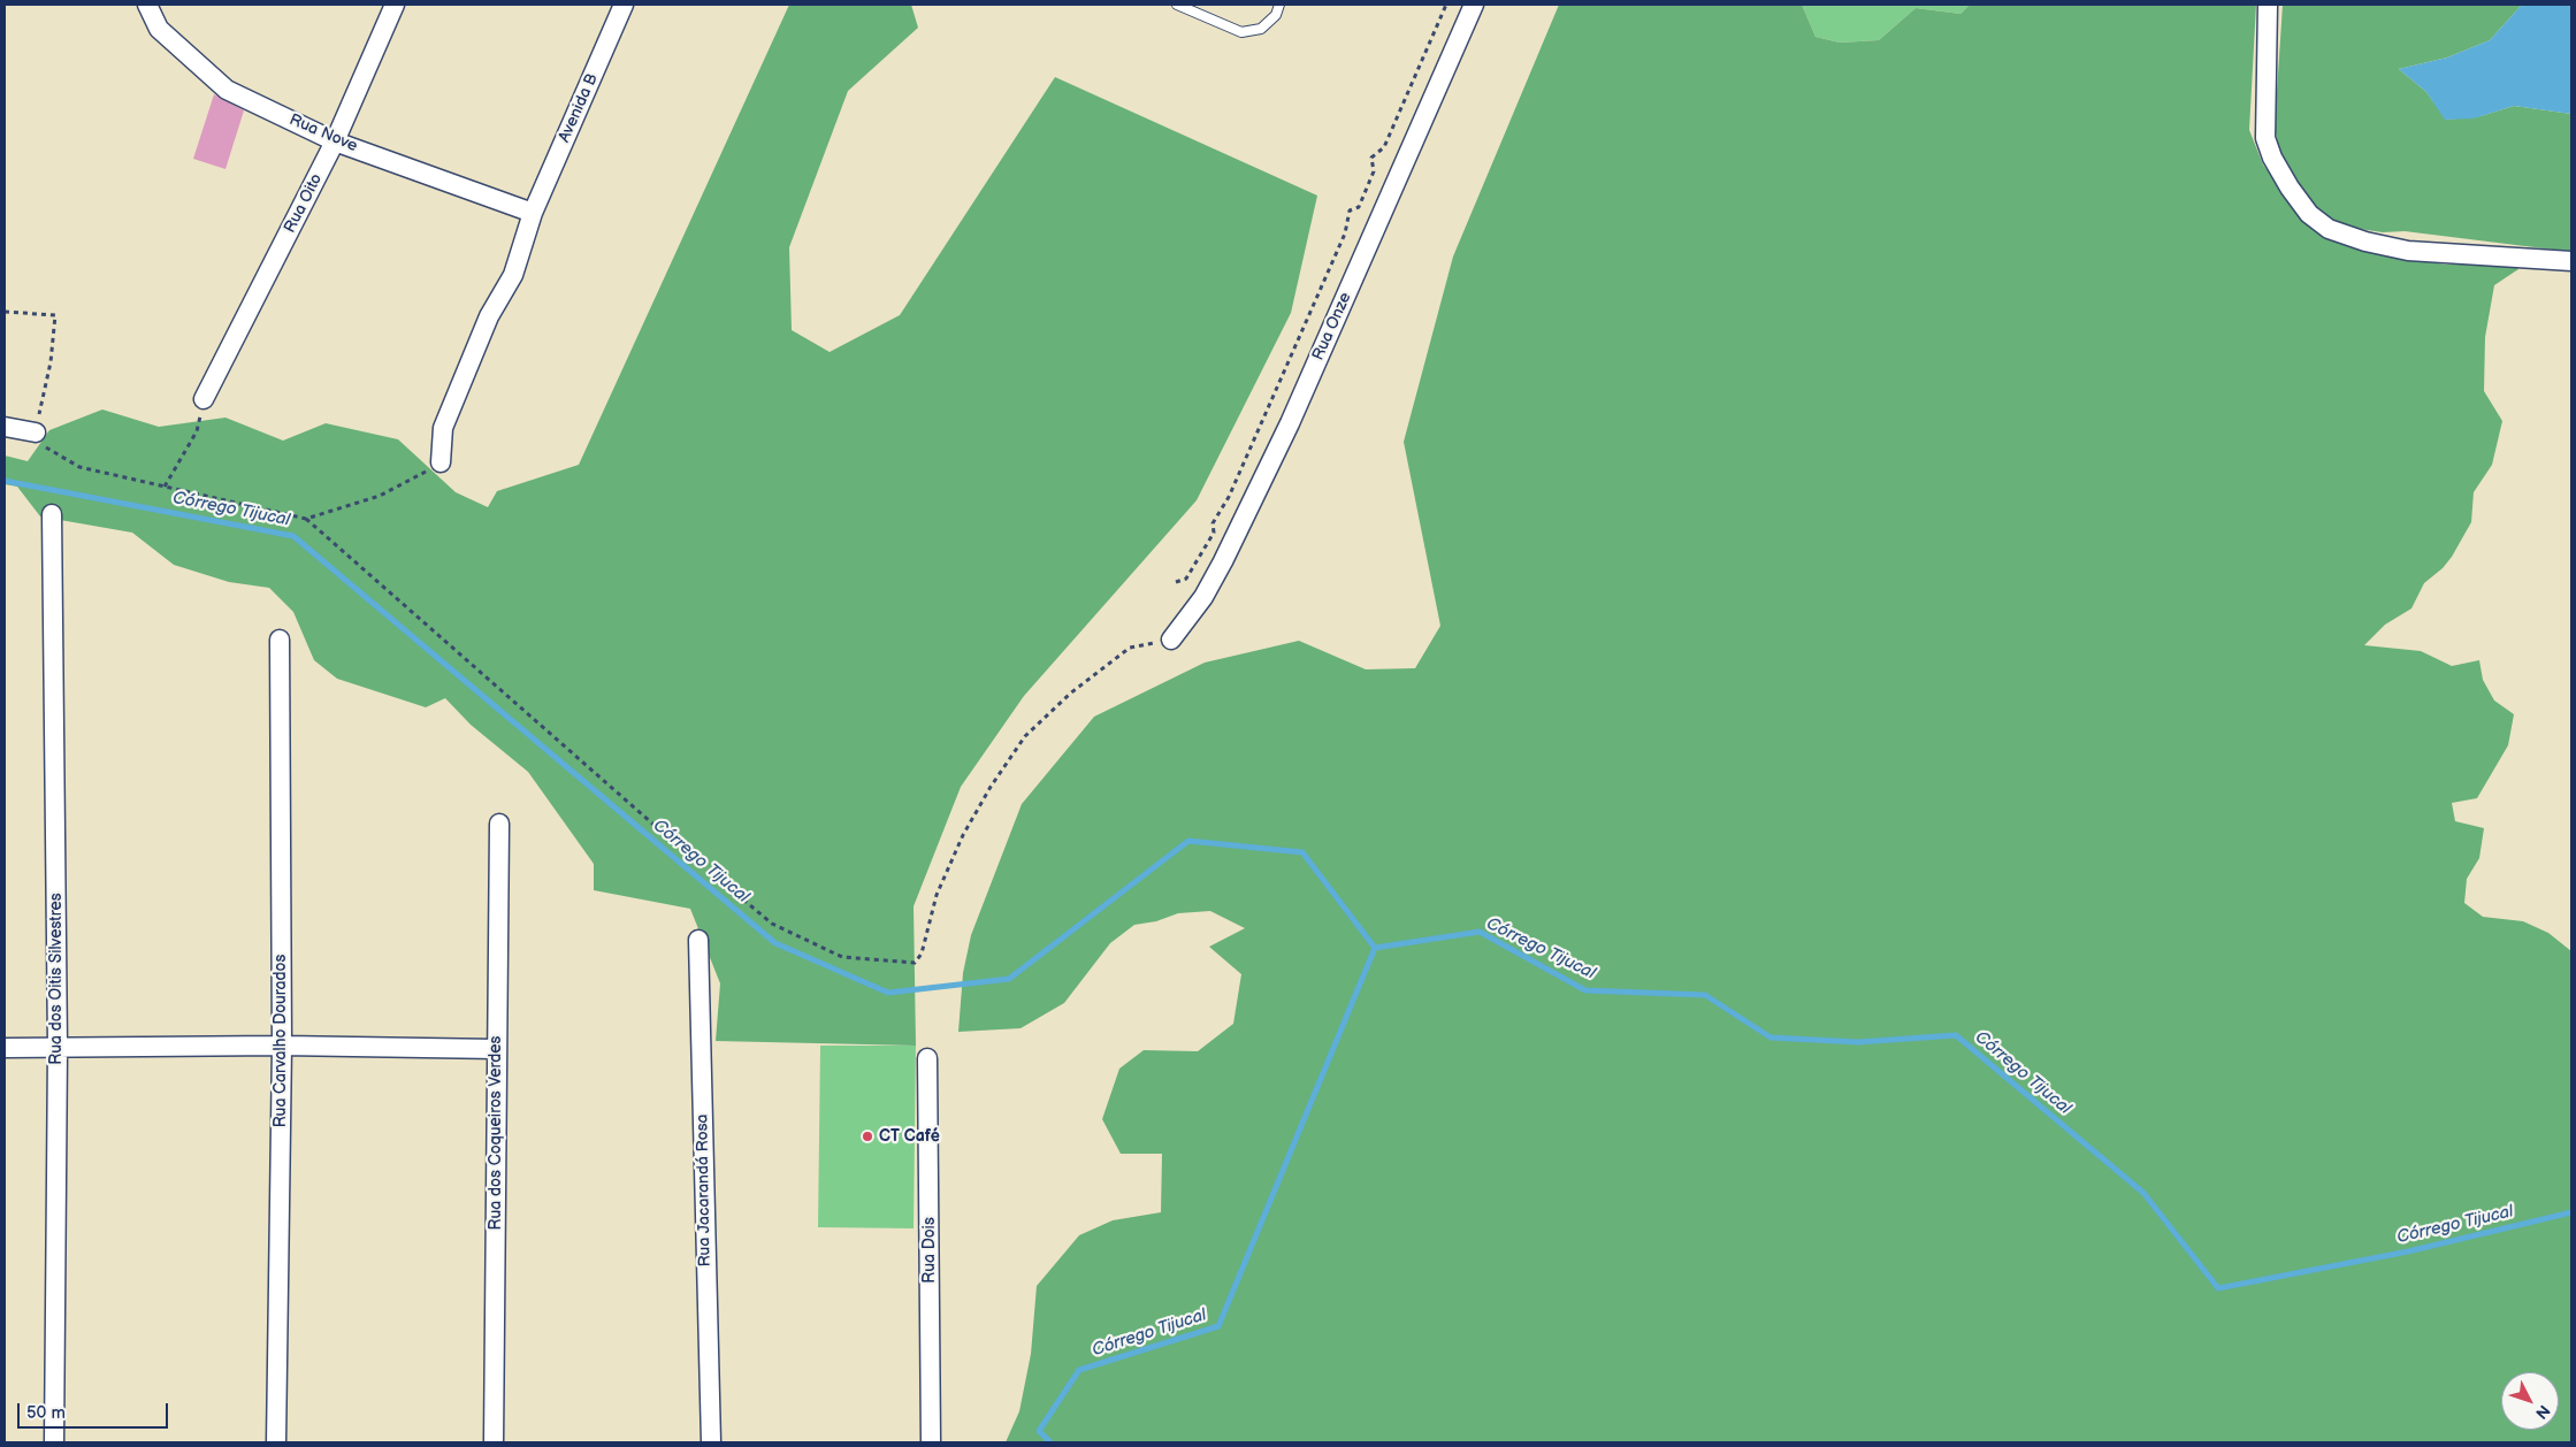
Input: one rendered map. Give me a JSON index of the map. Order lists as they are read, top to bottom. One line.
{"streets":{"street":["Avenida B","Rua Nove","Rua Oito","Rua Onze","Rua dos Oitis Silvestres","Rua Carvalho Dourados","Rua dos Coqueiros Verdes","Rua Jacarandá Rosa","Rua Dois"]},"crossings":[["Avenida B","Rua Nove"],["Rua Nove","Rua Oito"]],"water":["Córrego Tijucal"],"places":["CT Café"],"scale_bar":"50 m","north":"bottom right"}
